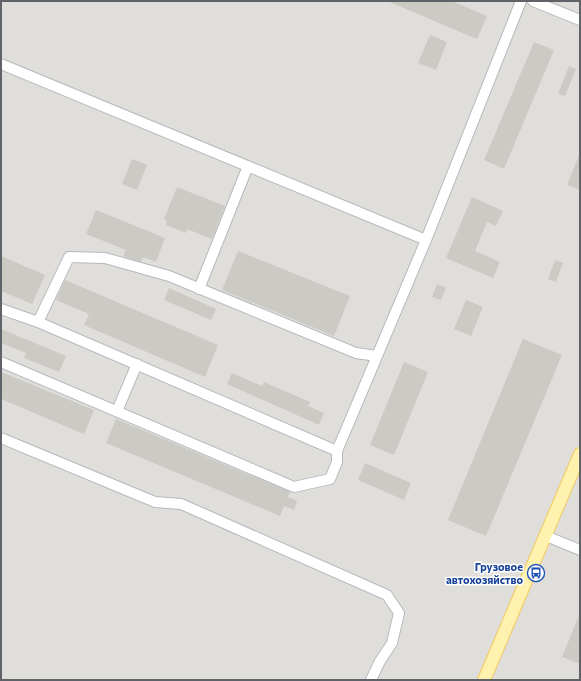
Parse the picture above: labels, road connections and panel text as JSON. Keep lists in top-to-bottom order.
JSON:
{
  "places": {
    "bus stop": ["Грузовое автохозяйство"]
  }
}
